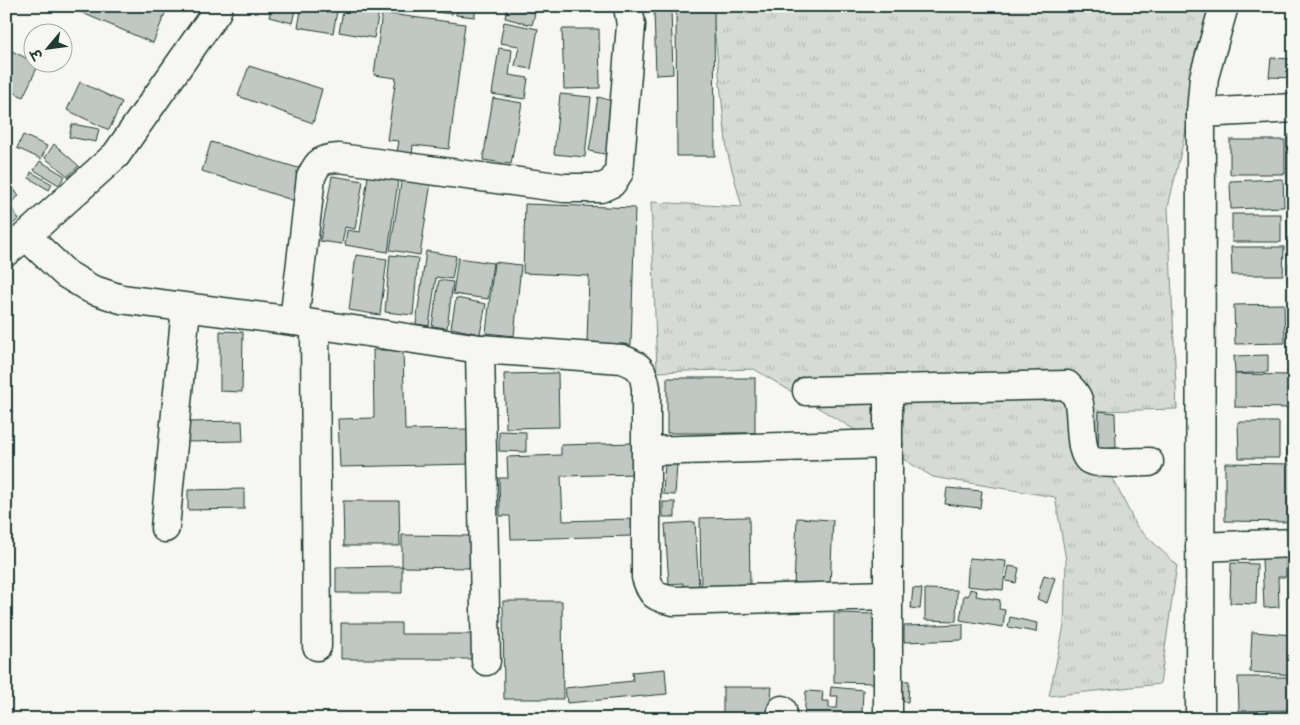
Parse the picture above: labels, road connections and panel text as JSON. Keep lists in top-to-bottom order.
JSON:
{
  "north": "bottom left"
}
